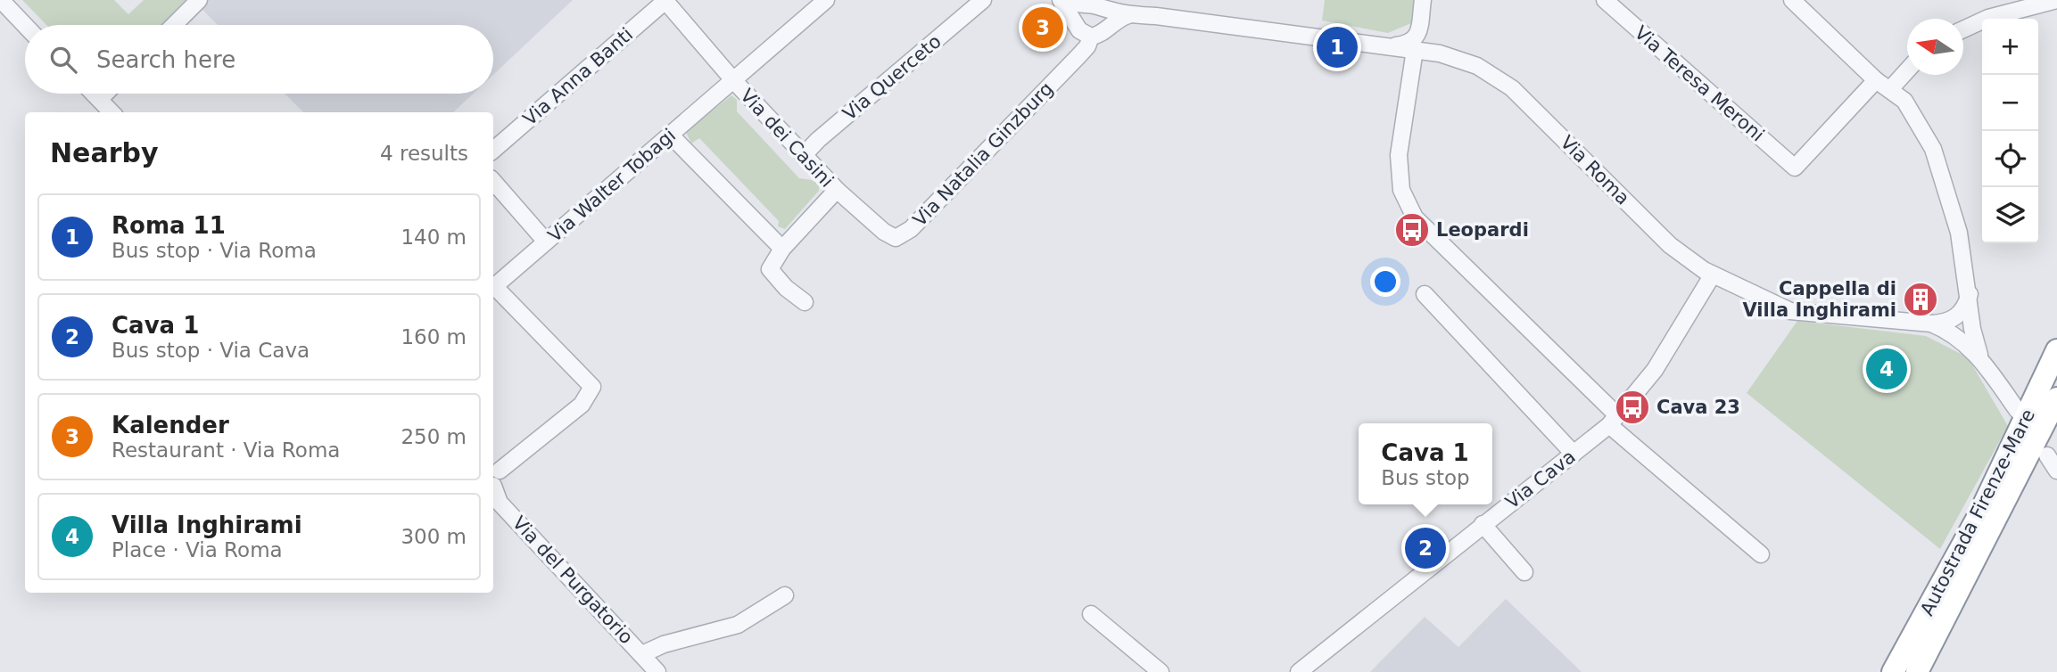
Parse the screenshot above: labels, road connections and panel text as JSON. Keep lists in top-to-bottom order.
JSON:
{
  "streets": {
    "highway": ["Autostrada Firenze-Mare"],
    "street": [
      "Via Anna Banti",
      "Via Querceto",
      "Via Teresa Meroni",
      "Via dei Casini",
      "Via Natalia Ginzburg",
      "Via Roma",
      "Via Walter Tobagi",
      "Via Cava",
      "Via del Purgatorio"
    ]
  },
  "crossings": [
    ["Via Anna Banti", "Via dei Casini"],
    ["Via Querceto", "Via dei Casini"],
    ["Via dei Casini", "Via Natalia Ginzburg"],
    ["Via dei Casini", "Via Walter Tobagi"],
    ["Via Natalia Ginzburg", "Via Roma"],
    ["Via Roma", "Via Cava"]
  ],
  "places": {
    "bus stop": ["Leopardi", "Cava 23"],
    "building": ["Cappella di Villa Inghirami"]
  },
  "north": "left",
  "page": {
    "pins": [
      "3",
      "1",
      "4",
      "2"
    ],
    "map_buttons": ["+", "−"],
    "search": "Search here",
    "heading": ["Nearby", "4 results"],
    "list": [
      {
        "mark": "1",
        "name": "Roma 11",
        "note": "Bus stop · Via Roma",
        "value": "140 m"
      },
      {
        "mark": "2",
        "name": "Cava 1",
        "note": "Bus stop · Via Cava",
        "value": "160 m"
      },
      {
        "mark": "3",
        "name": "Kalender",
        "note": "Restaurant · Via Roma",
        "value": "250 m"
      },
      {
        "mark": "4",
        "name": "Villa Inghirami",
        "note": "Place · Via Roma",
        "value": "300 m"
      }
    ],
    "popup": ["Cava 1", "Bus stop"]
  }
}
